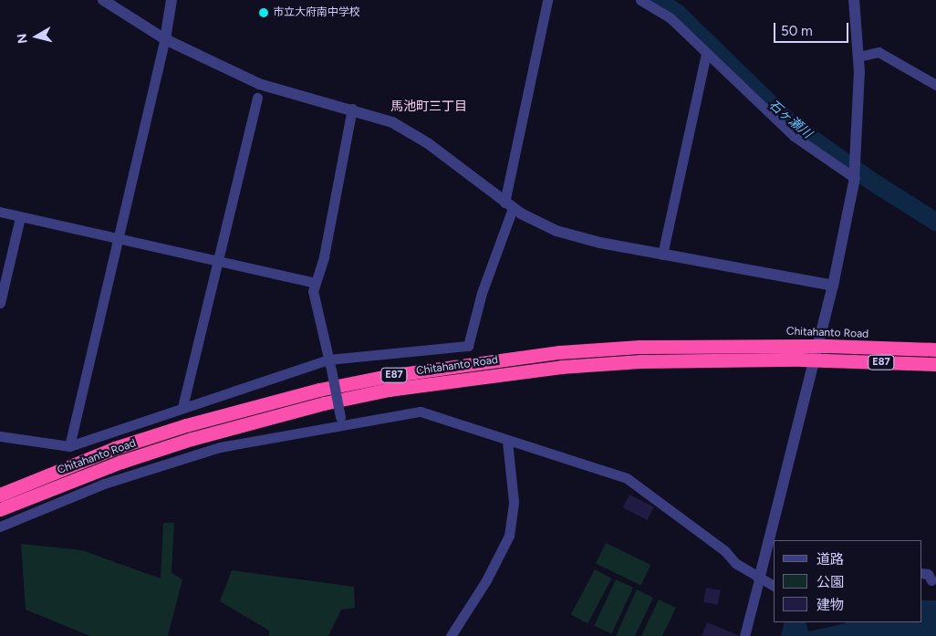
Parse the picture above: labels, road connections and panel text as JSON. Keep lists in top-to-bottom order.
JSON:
{
  "streets": {
    "highway": ["Chitahanto Road", "E87"]
  },
  "districts": ["馬池町三丁目"],
  "water": ["石ヶ瀬川"],
  "places": ["市立大府南中学校"],
  "legend": ["道路", "公園", "建物"],
  "scale_bar": "50 m",
  "north": "left"
}
